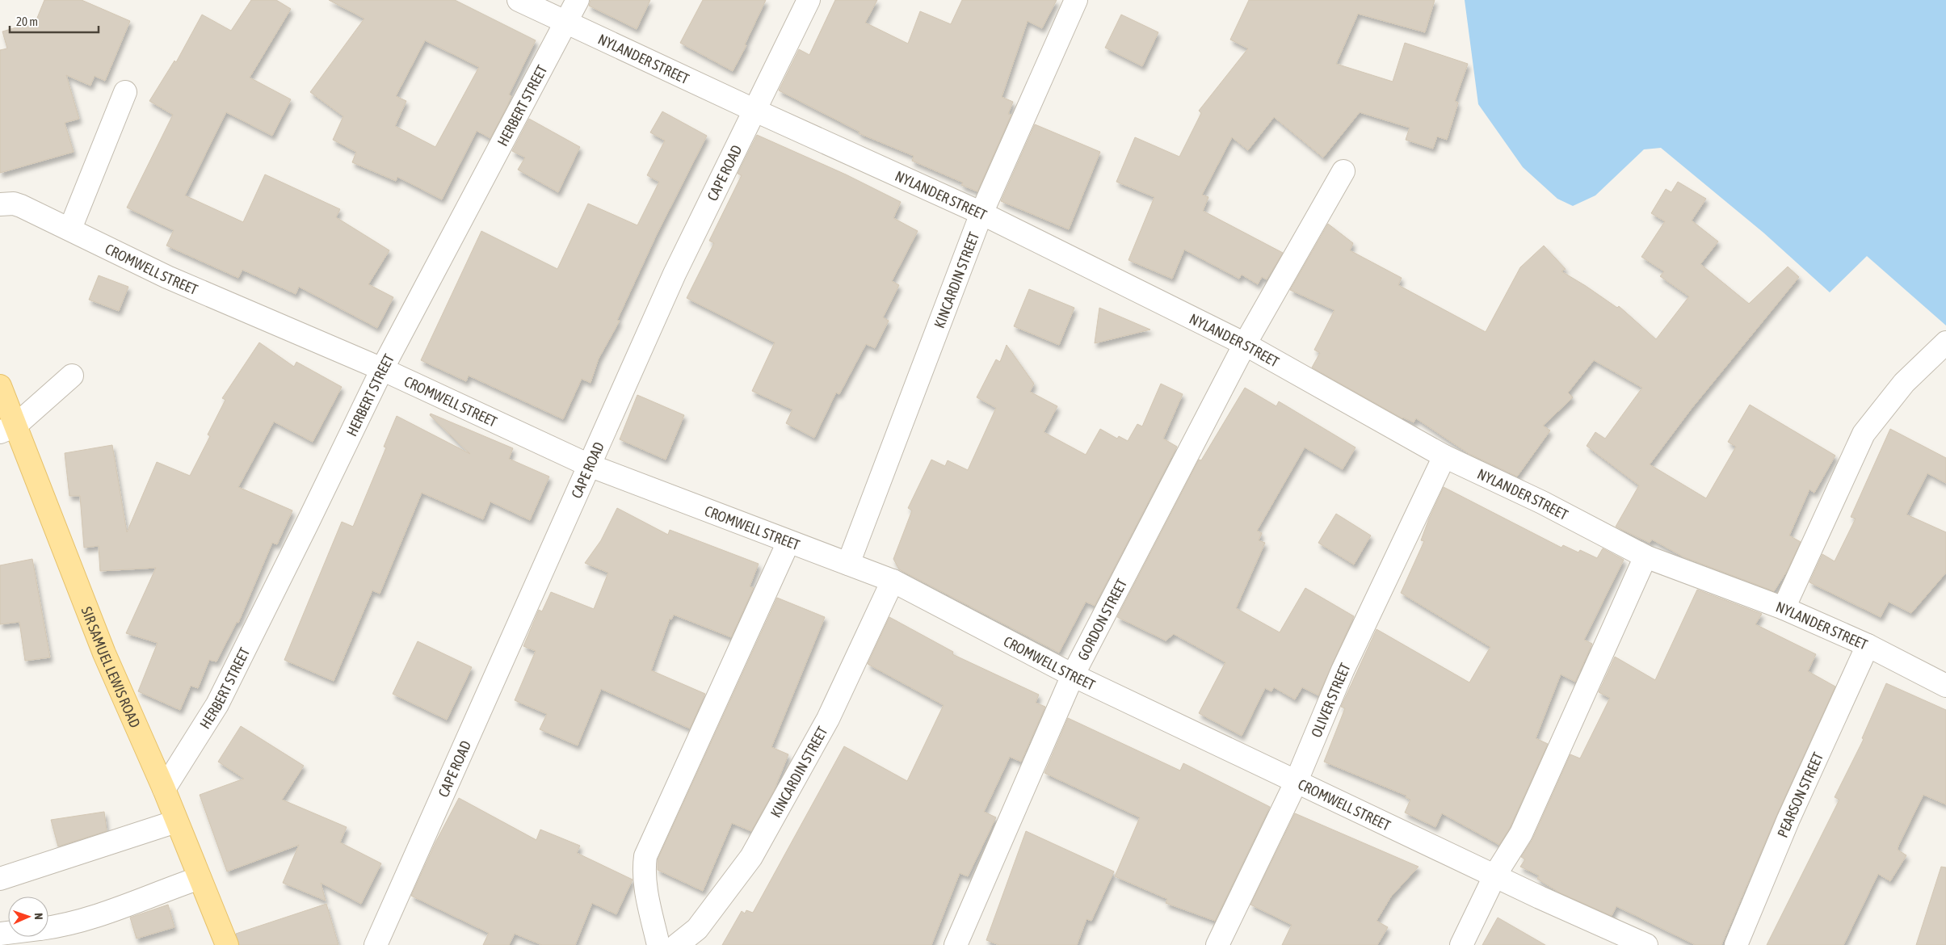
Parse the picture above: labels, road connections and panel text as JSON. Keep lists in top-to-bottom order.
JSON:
{
  "streets": {
    "main road": ["SIR SAMUEL LEWIS ROAD"],
    "street": [
      "NYLANDER STREET",
      "HERBERT STREET",
      "CAPE ROAD",
      "CROMWELL STREET",
      "KINCARDIN STREET",
      "GORDON STREET",
      "OLIVER STREET",
      "PEARSON STREET"
    ]
  },
  "crossings": [
    ["NYLANDER STREET", "HERBERT STREET"],
    ["NYLANDER STREET", "CAPE ROAD"],
    ["NYLANDER STREET", "KINCARDIN STREET"],
    ["NYLANDER STREET", "GORDON STREET"],
    ["NYLANDER STREET", "OLIVER STREET"],
    ["NYLANDER STREET", "PEARSON STREET"],
    ["HERBERT STREET", "CROMWELL STREET"],
    ["HERBERT STREET", "SIR SAMUEL LEWIS ROAD"],
    ["CAPE ROAD", "CROMWELL STREET"],
    ["CROMWELL STREET", "KINCARDIN STREET"],
    ["CROMWELL STREET", "GORDON STREET"],
    ["CROMWELL STREET", "OLIVER STREET"]
  ],
  "scale_bar": "20 m",
  "north": "right"
}
